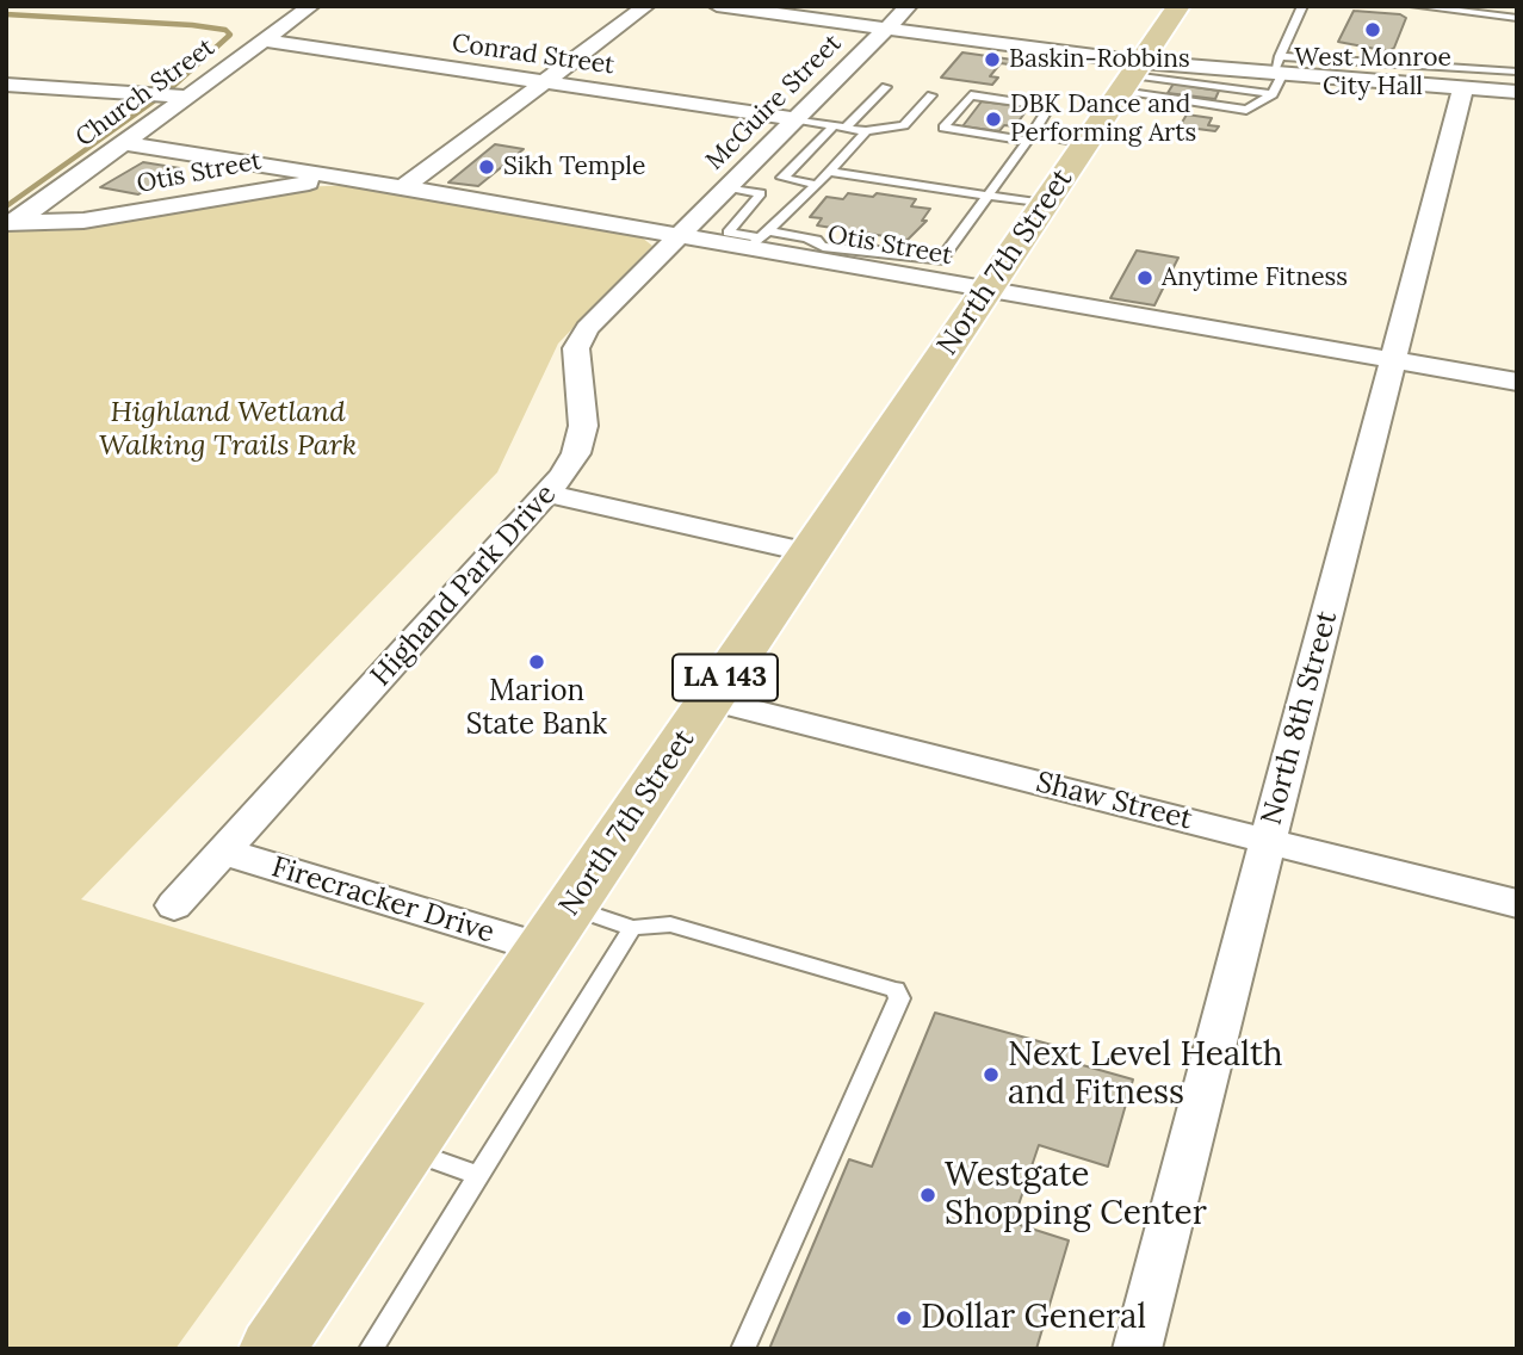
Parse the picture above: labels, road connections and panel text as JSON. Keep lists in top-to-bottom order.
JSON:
{
  "streets": {
    "main road": ["North 7th Street", "LA 143"],
    "street": [
      "Conrad Street",
      "Church Street",
      "McGuire Street",
      "Otis Street",
      "Highand Park Drive",
      "North 8th Street",
      "Shaw Street",
      "Firecracker Drive"
    ]
  },
  "crossings": [
    ["Conrad Street", "Church Street"],
    ["Conrad Street", "McGuire Street"],
    ["Church Street", "Otis Street"],
    ["McGuire Street", "Otis Street"],
    ["McGuire Street", "Highand Park Drive"],
    ["Otis Street", "North 7th Street"],
    ["Otis Street", "Highand Park Drive"],
    ["Otis Street", "North 8th Street"],
    ["North 7th Street", "Shaw Street"],
    ["North 7th Street", "Firecracker Drive"],
    ["Highand Park Drive", "Firecracker Drive"],
    ["North 8th Street", "Shaw Street"]
  ],
  "parks": ["Highland Wetland Walking Trails Park"],
  "places": [
    "West Monroe City Hall",
    "Baskin-Robbins",
    "DBK Dance and Performing Arts",
    "Sikh Temple",
    "Anytime Fitness",
    "Marion State Bank",
    "Next Level Health and Fitness",
    "Westgate Shopping Center",
    "Dollar General"
  ]
}
